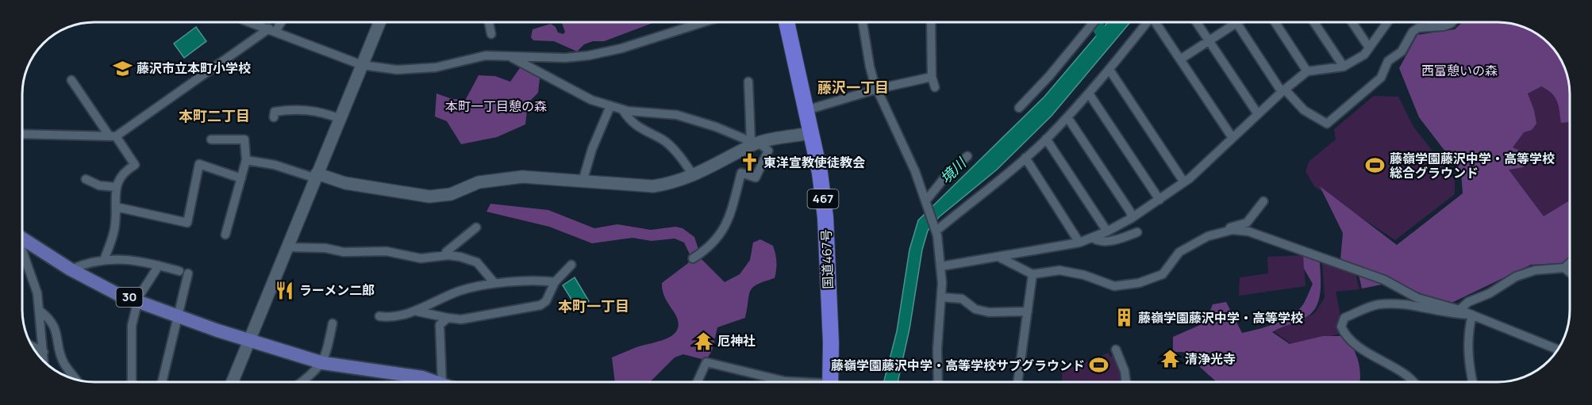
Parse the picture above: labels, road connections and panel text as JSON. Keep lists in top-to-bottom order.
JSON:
{
  "streets": {
    "highway": ["467", "国道467号"],
    "main road": ["30"]
  },
  "districts": ["藤沢一丁目", "本町二丁目", "本町一丁目"],
  "water": ["境川"],
  "parks": ["西富憩いの森", "本町一丁目憩の森"],
  "places": {
    "school or university": ["藤沢市立本町小学校"],
    "church": ["東洋宣教使徒教会"],
    "sports": ["藤嶺学園藤沢中学・高等学校 総合グラウンド", "藤嶺学園藤沢中学・高等学校サブグラウンド"],
    "restaurant": ["ラーメン二郎"],
    "building": ["藤嶺学園藤沢中学・高等学校"],
    "temple": ["厄神社", "清浄光寺"]
  }
}
